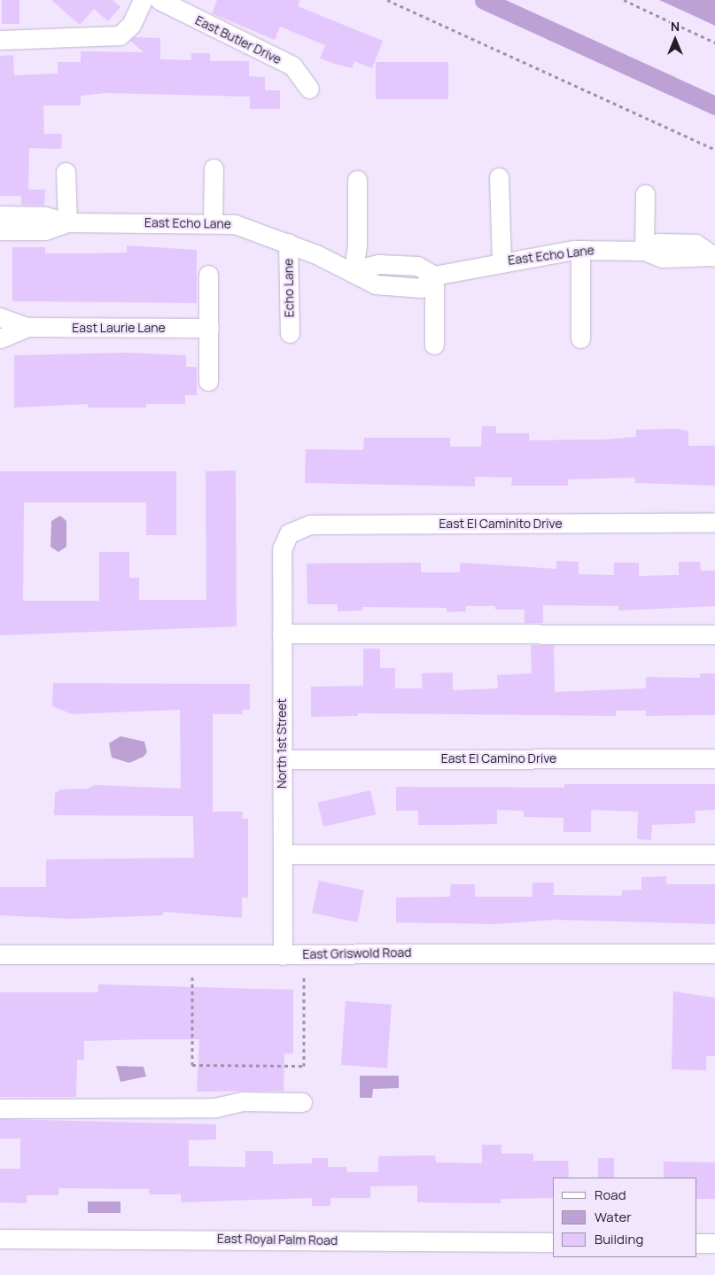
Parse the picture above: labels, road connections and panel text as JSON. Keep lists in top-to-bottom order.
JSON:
{
  "streets": {
    "street": [
      "East Butler Drive",
      "East Echo Lane",
      "Echo Lane",
      "East Laurie Lane",
      "East El Caminito Drive",
      "North 1st Street",
      "East El Camino Drive",
      "East Griswold Road",
      "East Royal Palm Road"
    ]
  },
  "crossings": [
    ["East Echo Lane", "Echo Lane"],
    ["East El Caminito Drive", "North 1st Street"],
    ["North 1st Street", "East El Camino Drive"],
    ["North 1st Street", "East Griswold Road"]
  ],
  "legend": ["Road", "Water", "Building"],
  "north": "top"
}
